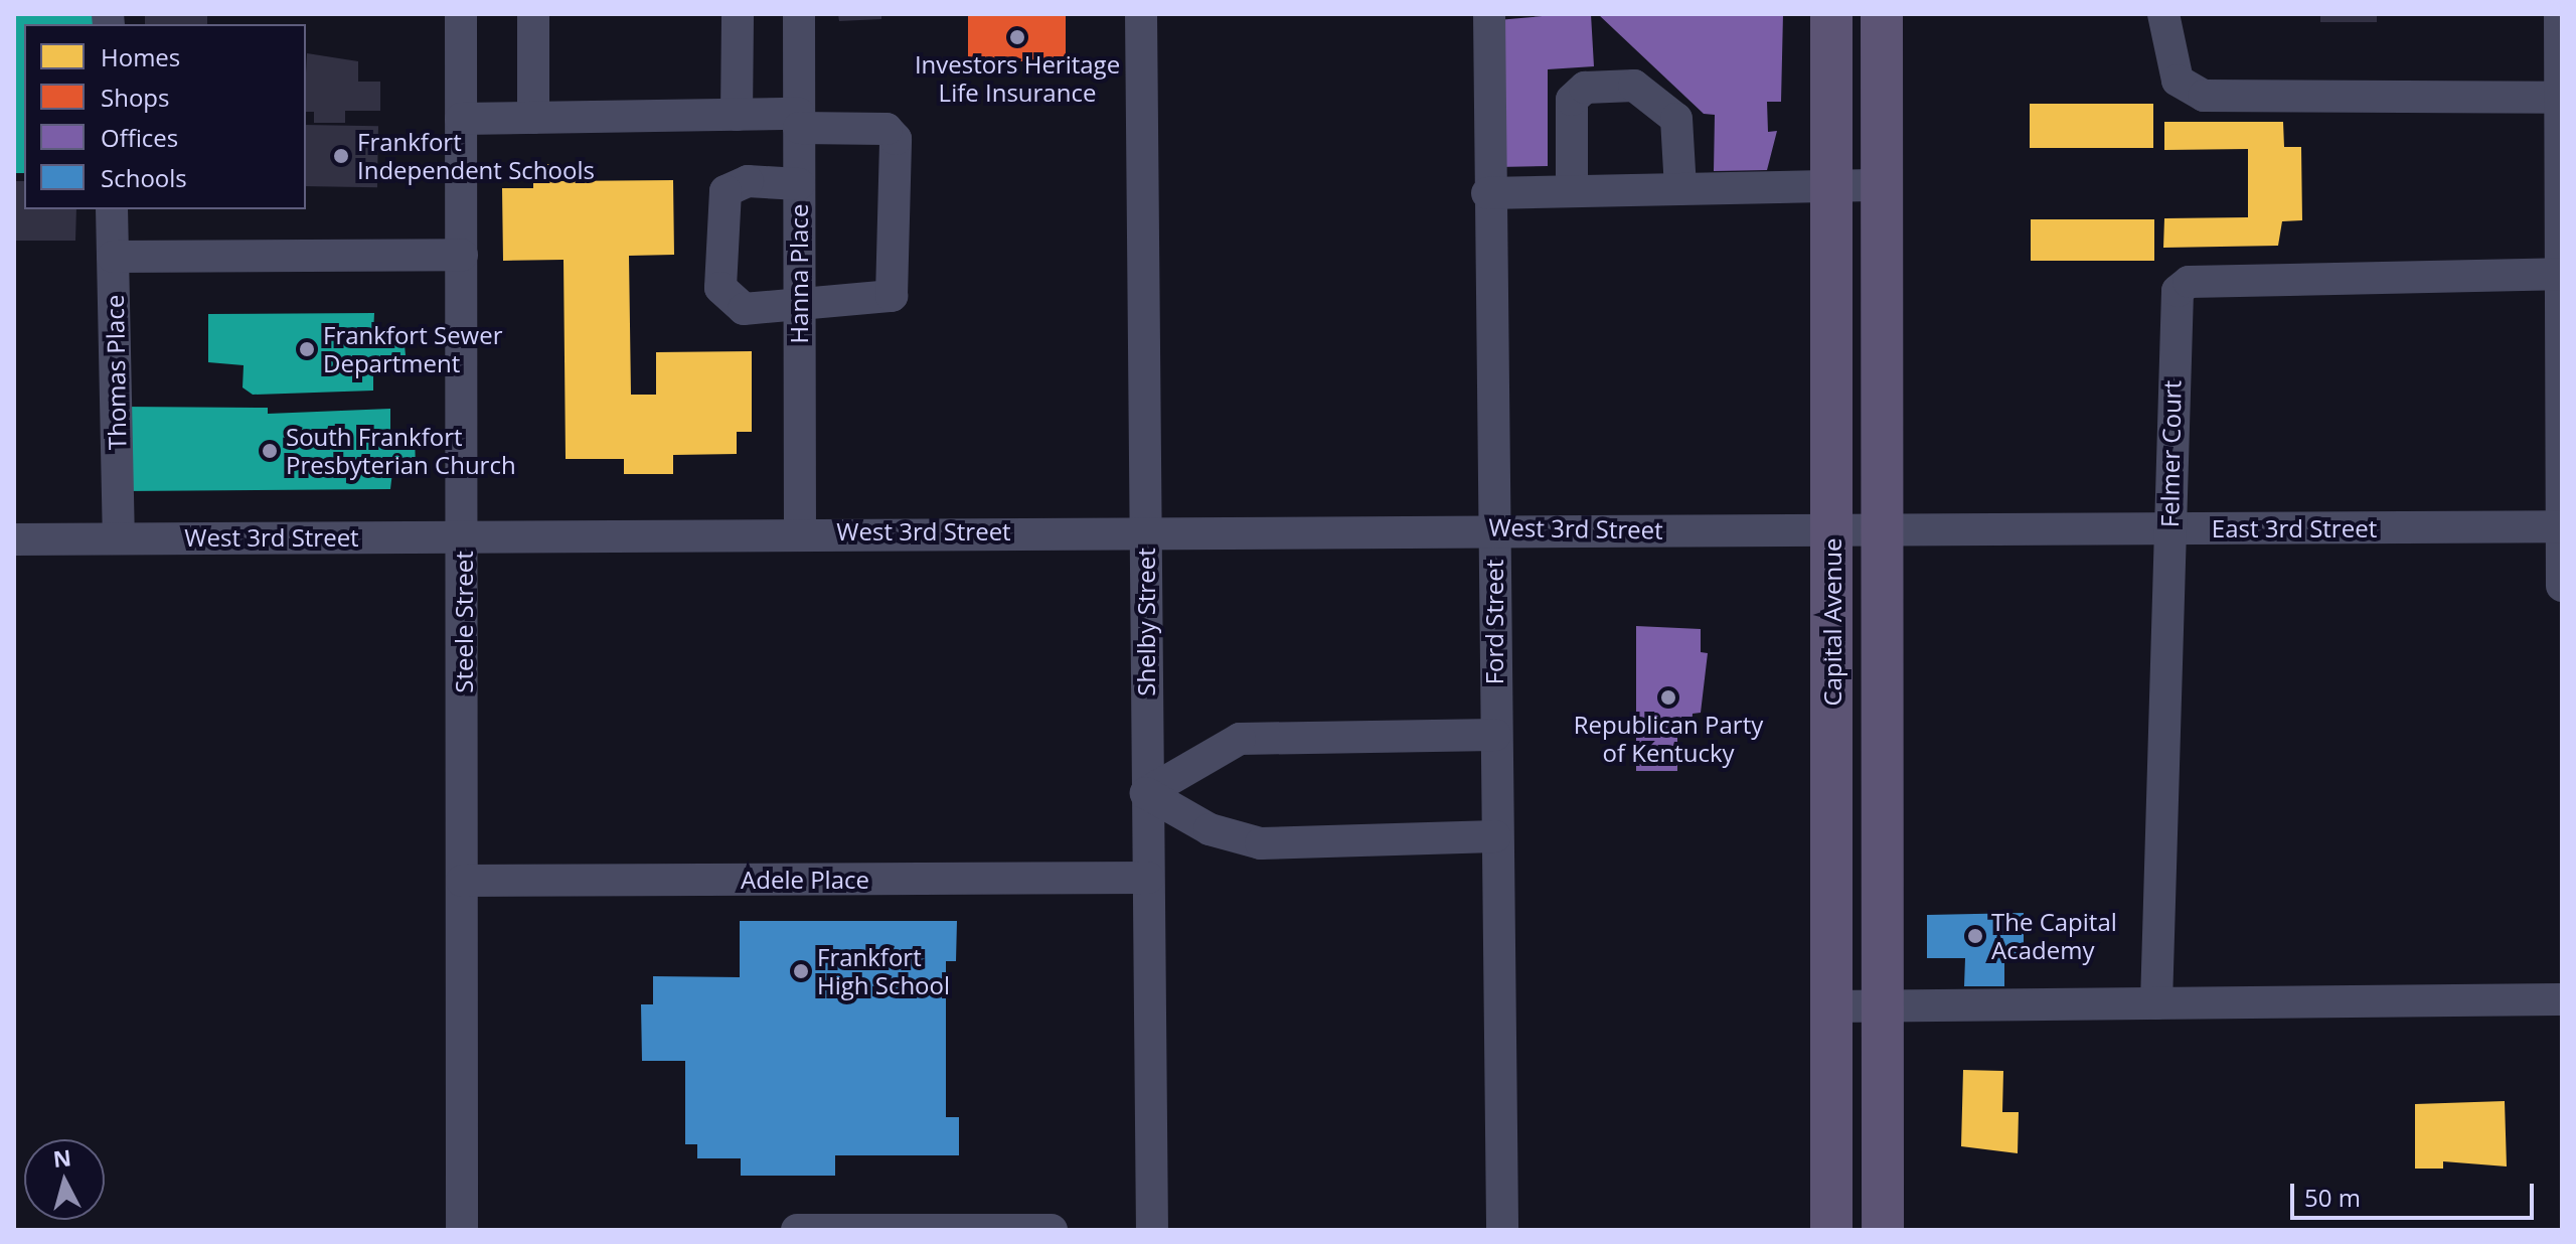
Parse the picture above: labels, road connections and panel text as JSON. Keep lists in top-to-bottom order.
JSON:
{
  "streets": {
    "main road": ["Capital Avenue"],
    "street": [
      "Hanna Place",
      "Thomas Place",
      "Felmer Court",
      "West 3rd Street",
      "East 3rd Street",
      "Steele Street",
      "Shelby Street",
      "Ford Street",
      "Adele Place"
    ]
  },
  "crossings": [
    ["Hanna Place", "West 3rd Street"],
    ["Thomas Place", "West 3rd Street"],
    ["Felmer Court", "East 3rd Street"],
    ["West 3rd Street", "East 3rd Street"],
    ["West 3rd Street", "Steele Street"],
    ["West 3rd Street", "Shelby Street"],
    ["West 3rd Street", "Ford Street"],
    ["West 3rd Street", "Capital Avenue"],
    ["East 3rd Street", "Capital Avenue"],
    ["Steele Street", "Adele Place"],
    ["Shelby Street", "Adele Place"]
  ],
  "places": [
    "Investors Heritage Life Insurance",
    "Frankfort Independent Schools",
    "Frankfort Sewer Department",
    "South Frankfort Presbyterian Church",
    "Republican Party of Kentucky",
    "The Capital Academy",
    "Frankfort High School"
  ],
  "legend": [
    "Homes",
    "Shops",
    "Offices",
    "Schools"
  ],
  "scale_bar": "50 m",
  "north": "top"
}
